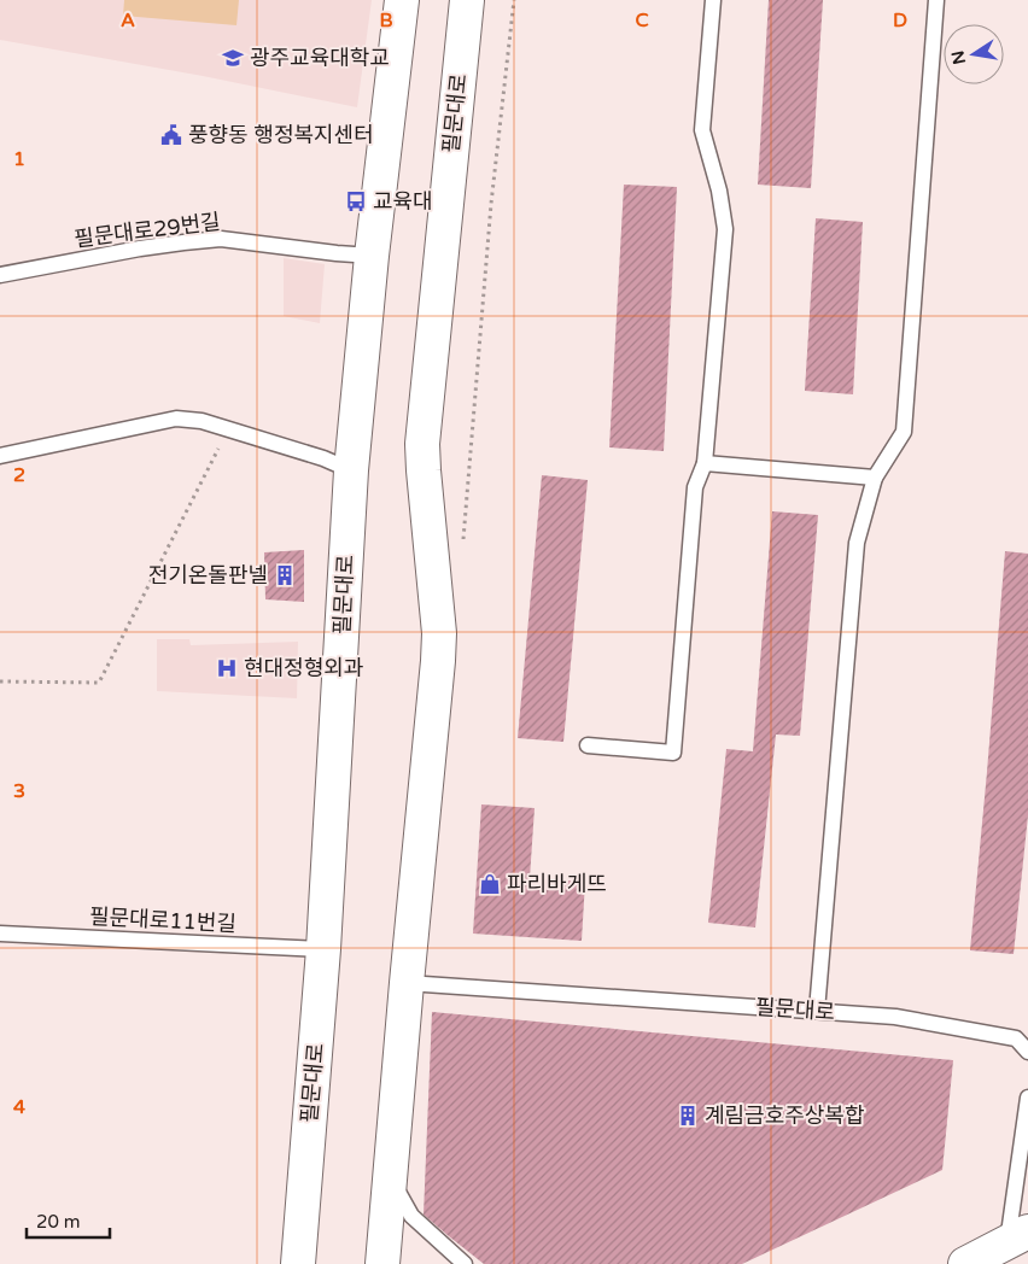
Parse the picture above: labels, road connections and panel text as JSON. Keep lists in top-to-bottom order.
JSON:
{
  "streets": {
    "main road": ["필문대로"],
    "lane": ["필문대로29번길", "필문대로11번길"]
  },
  "crossings": [
    ["필문대로", "필문대로29번길"],
    ["필문대로", "필문대로11번길"]
  ],
  "places": {
    "school or university": ["광주교육대학교"],
    "public building": ["풍향동 행정복지센터"],
    "bus stop": ["교육대"],
    "building": ["전기온돌판넬", "계림금호주상복합"],
    "hospital": ["현대정형외과"],
    "shop": ["파리바게뜨"]
  },
  "scale_bar": "20 m",
  "north": "left",
  "grid": {
    "columns": [
      "A",
      "B",
      "C",
      "D"
    ],
    "rows": [
      "1",
      "2",
      "3",
      "4"
    ]
  }
}
